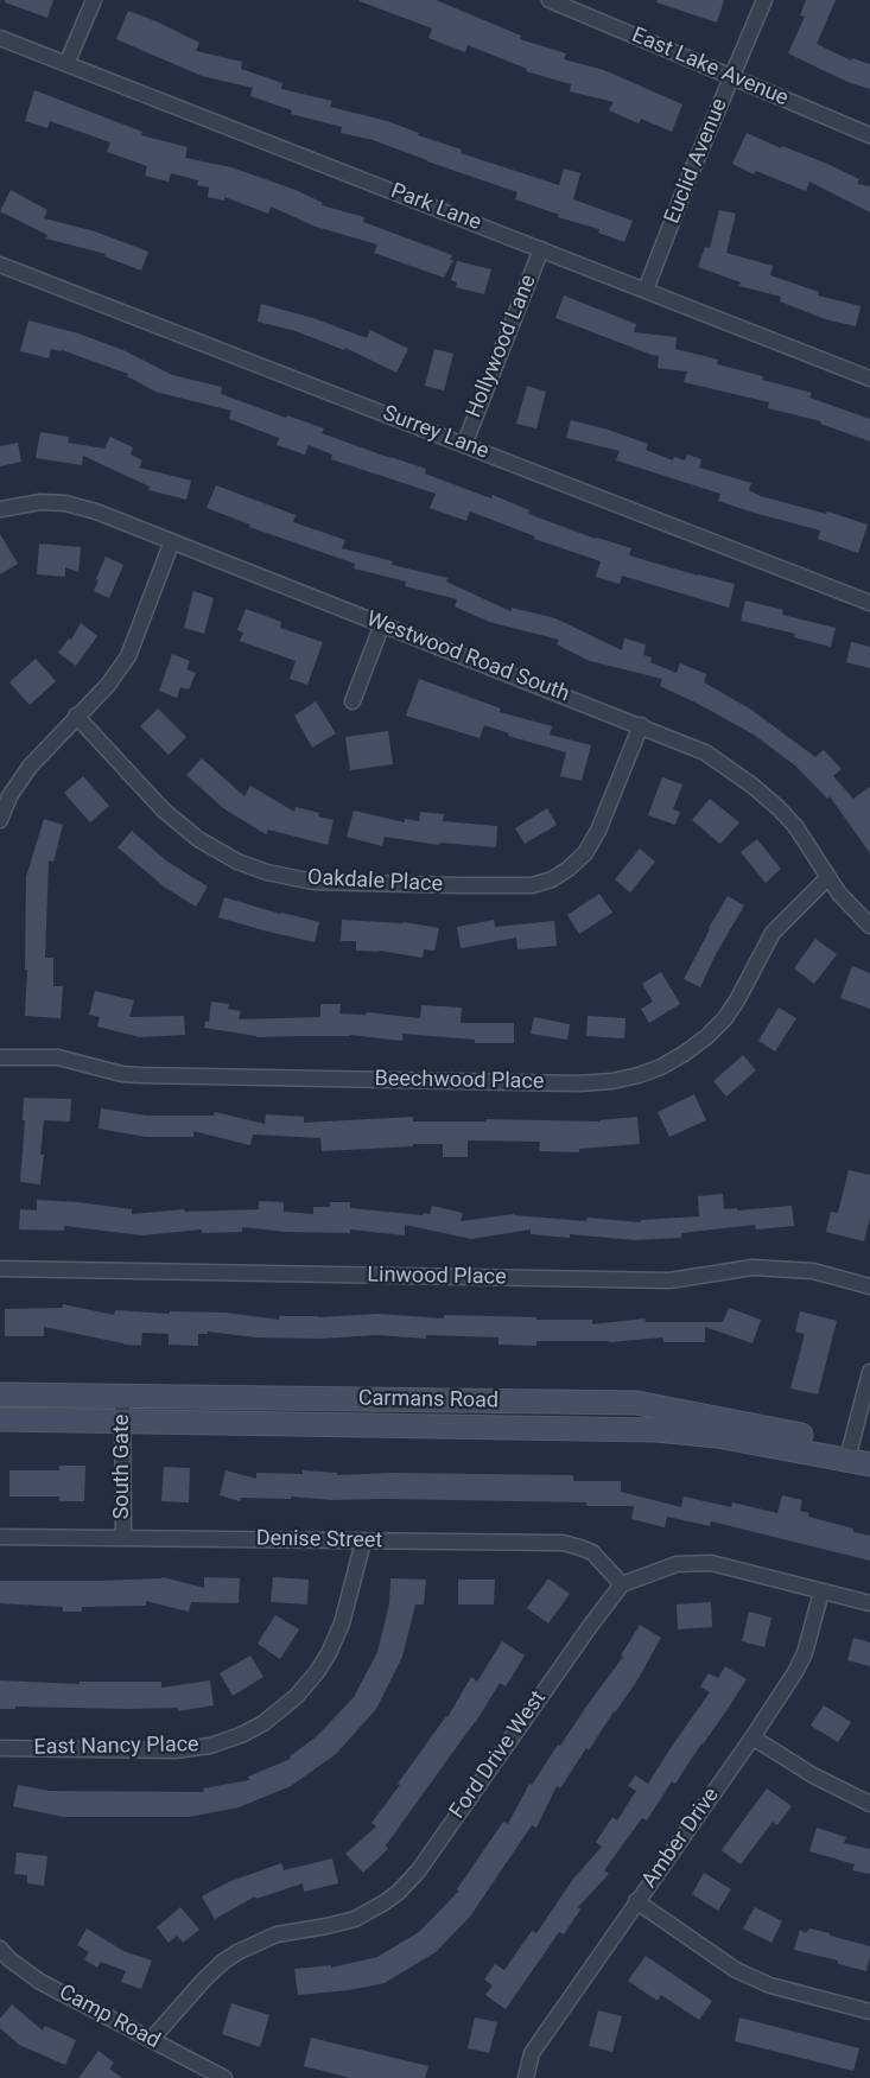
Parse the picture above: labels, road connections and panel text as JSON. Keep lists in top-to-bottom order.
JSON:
{
  "streets": {
    "street": [
      "East Lake Avenue",
      "Euclid Avenue",
      "Park Lane",
      "Hollywood Lane",
      "Surrey Lane",
      "Westwood Road South",
      "Oakdale Place",
      "Beechwood Place",
      "Linwood Place",
      "Carmans Road",
      "South Gate",
      "Denise Street",
      "East Nancy Place",
      "Ford Drive West",
      "Amber Drive",
      "Camp Road"
    ]
  },
  "crossings": [
    ["East Lake Avenue", "Euclid Avenue"],
    ["Euclid Avenue", "Park Lane"],
    ["Park Lane", "Hollywood Lane"],
    ["Hollywood Lane", "Surrey Lane"],
    ["Westwood Road South", "Oakdale Place"],
    ["Westwood Road South", "Beechwood Place"],
    ["Carmans Road", "South Gate"],
    ["South Gate", "Denise Street"],
    ["Denise Street", "East Nancy Place"],
    ["Denise Street", "Ford Drive West"],
    ["Ford Drive West", "Camp Road"]
  ]
}
